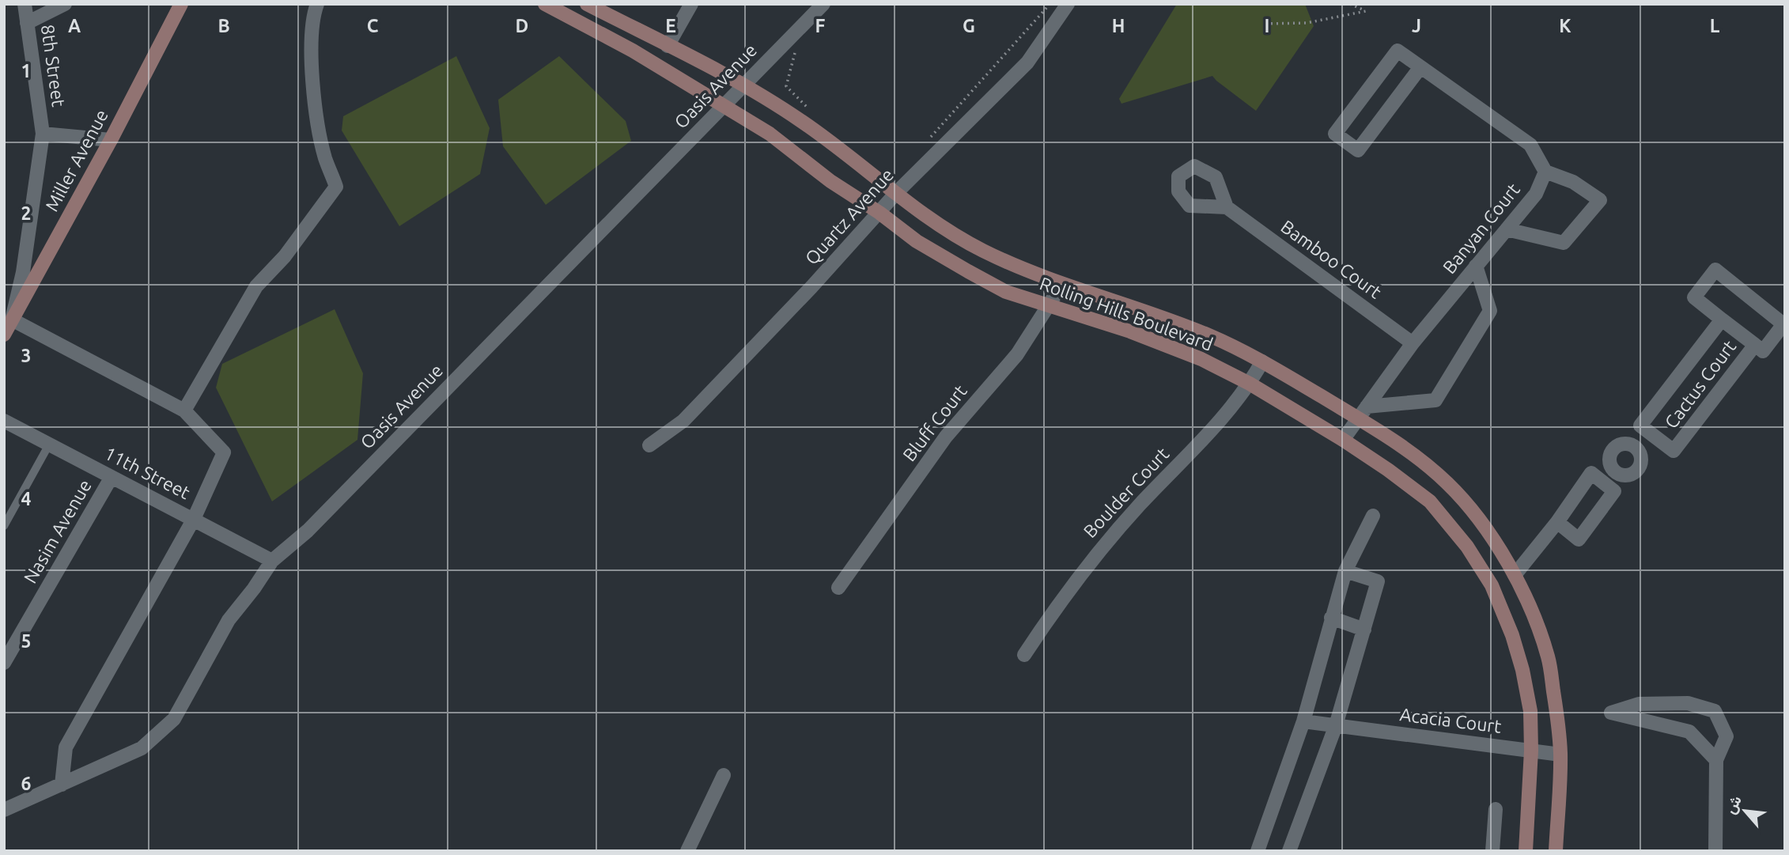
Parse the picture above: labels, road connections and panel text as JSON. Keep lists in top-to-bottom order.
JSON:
{
  "streets": {
    "main road": ["Miller Avenue", "Rolling Hills Boulevard"],
    "street": [
      "8th Street",
      "Oasis Avenue",
      "Quartz Avenue",
      "Banyan Court",
      "Bamboo Court",
      "Cactus Court",
      "Bluff Court",
      "11th Street",
      "Boulder Court",
      "Nasim Avenue",
      "Acacia Court"
    ]
  },
  "crossings": [
    ["8th Street", "Miller Avenue"],
    ["Oasis Avenue", "Rolling Hills Boulevard"],
    ["Oasis Avenue", "11th Street"],
    ["Quartz Avenue", "Rolling Hills Boulevard"],
    ["Banyan Court", "Bamboo Court"],
    ["Banyan Court", "Rolling Hills Boulevard"],
    ["Rolling Hills Boulevard", "Bluff Court"],
    ["Rolling Hills Boulevard", "Boulder Court"],
    ["Rolling Hills Boulevard", "Acacia Court"],
    ["11th Street", "Nasim Avenue"]
  ],
  "north": "top left",
  "grid": {
    "columns": [
      "A",
      "B",
      "C",
      "D",
      "E",
      "F",
      "G",
      "H",
      "I",
      "J",
      "K",
      "L"
    ],
    "rows": [
      "1",
      "2",
      "3",
      "4",
      "5",
      "6"
    ]
  }
}
